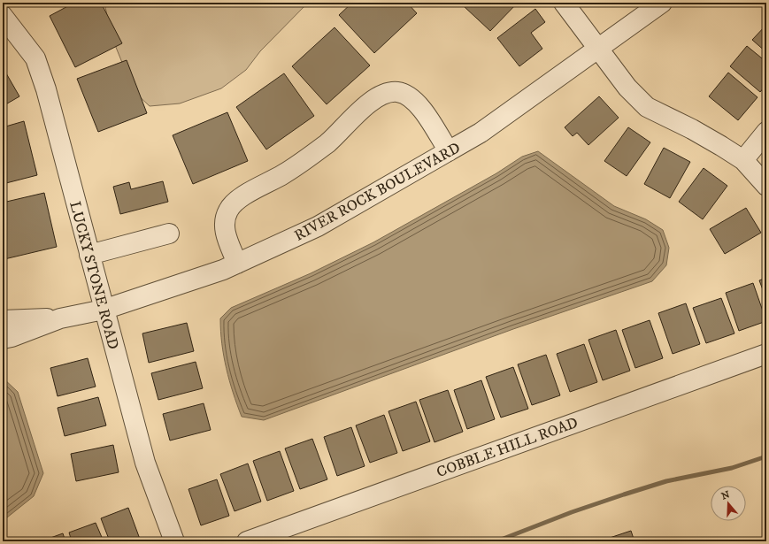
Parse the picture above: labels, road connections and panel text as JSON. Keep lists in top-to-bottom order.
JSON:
{
  "streets": {
    "street": ["RIVER ROCK BOULEVARD", "LUCKY STONE ROAD", "COBBLE HILL ROAD"]
  },
  "crossings": [
    ["RIVER ROCK BOULEVARD", "LUCKY STONE ROAD"]
  ],
  "north": "top"
}
